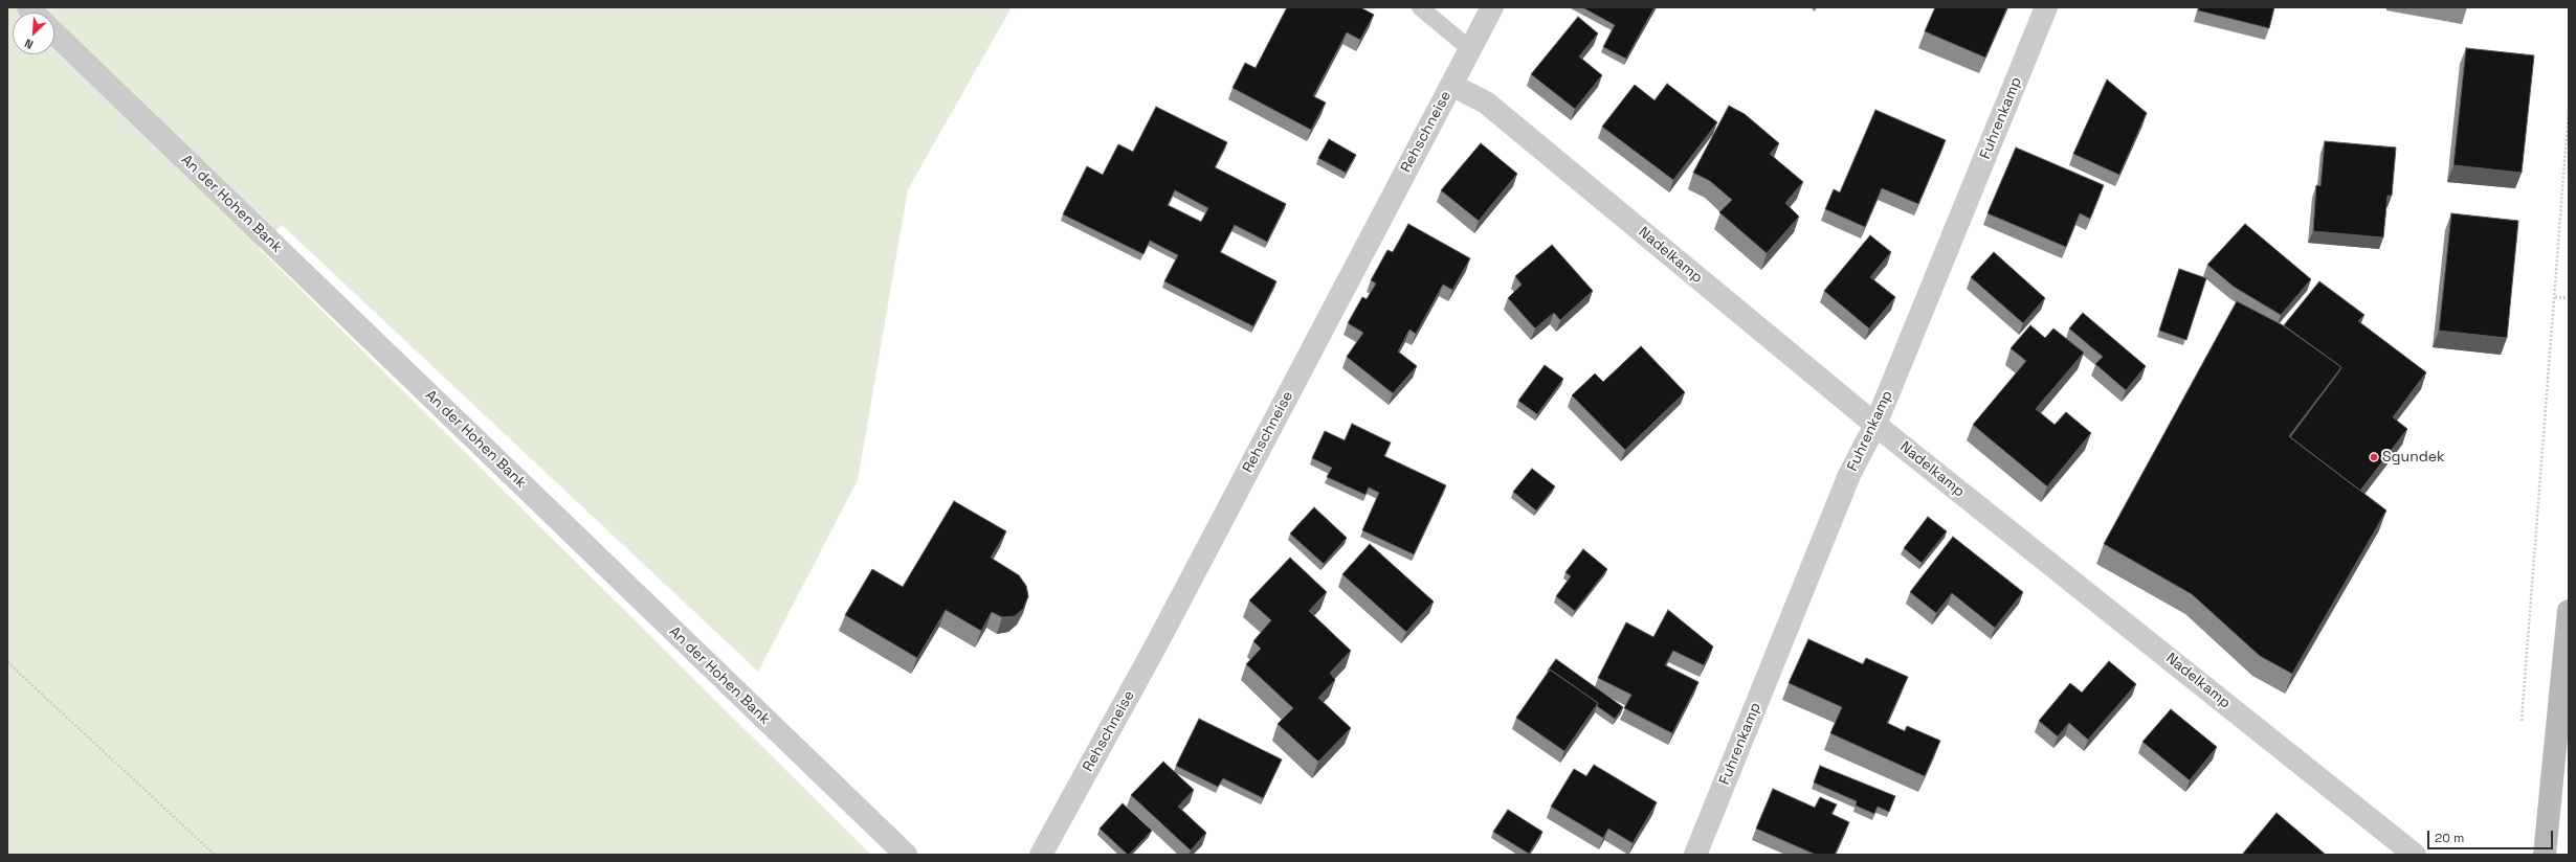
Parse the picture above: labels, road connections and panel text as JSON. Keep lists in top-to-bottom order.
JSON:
{
  "streets": {
    "street": [
      "Fuhrenkamp",
      "Rehschneise",
      "An der Hohen Bank",
      "Nadelkamp"
    ]
  },
  "crossings": [
    ["Fuhrenkamp", "Nadelkamp"],
    ["Rehschneise", "Nadelkamp"]
  ],
  "places": ["Sgundek"],
  "scale_bar": "20 m",
  "north": "bottom left"
}
